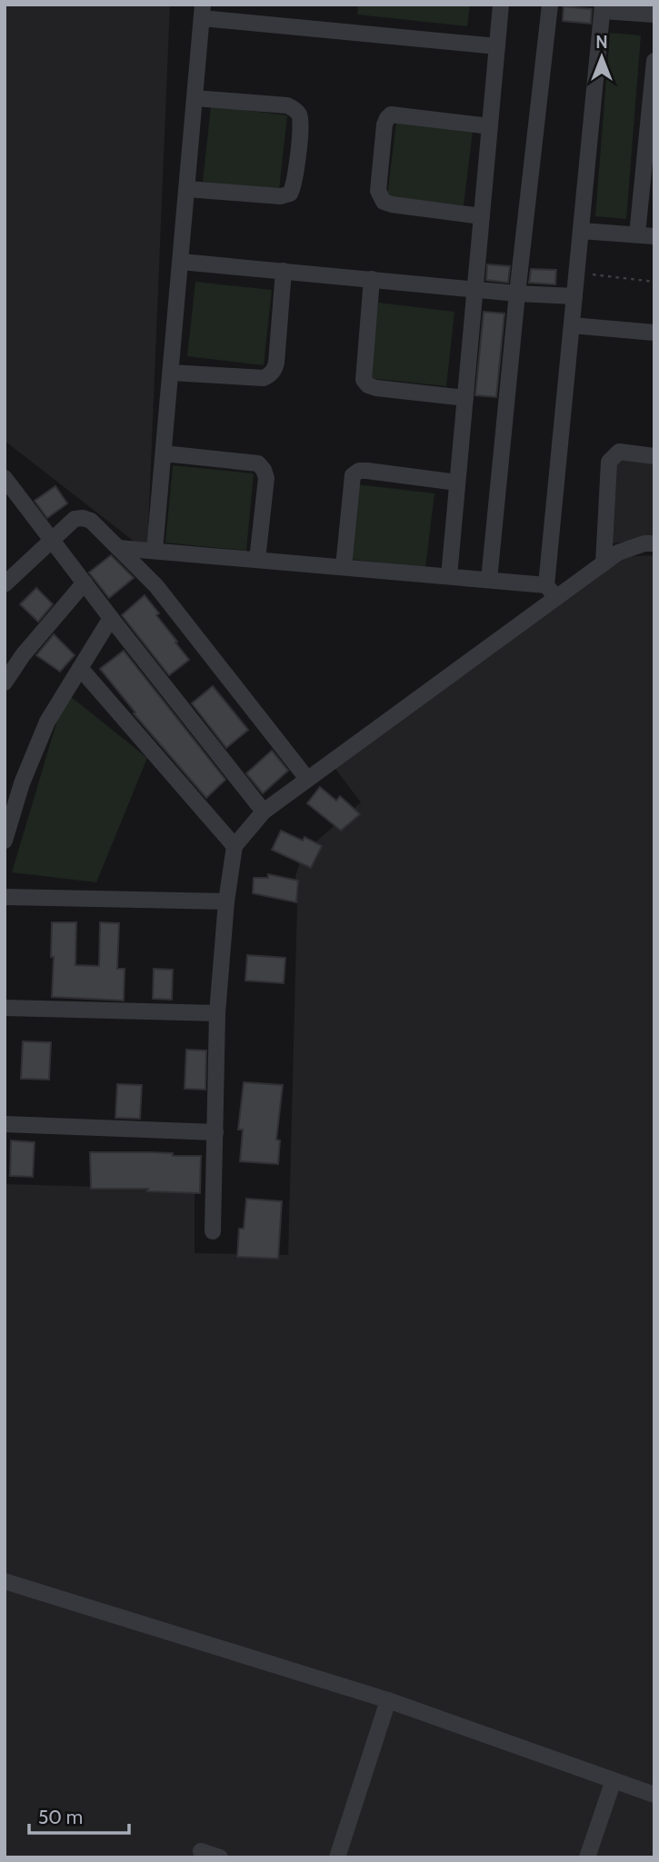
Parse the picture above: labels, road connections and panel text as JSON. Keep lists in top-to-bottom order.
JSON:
{
  "scale_bar": "50 m",
  "north": "top"
}
